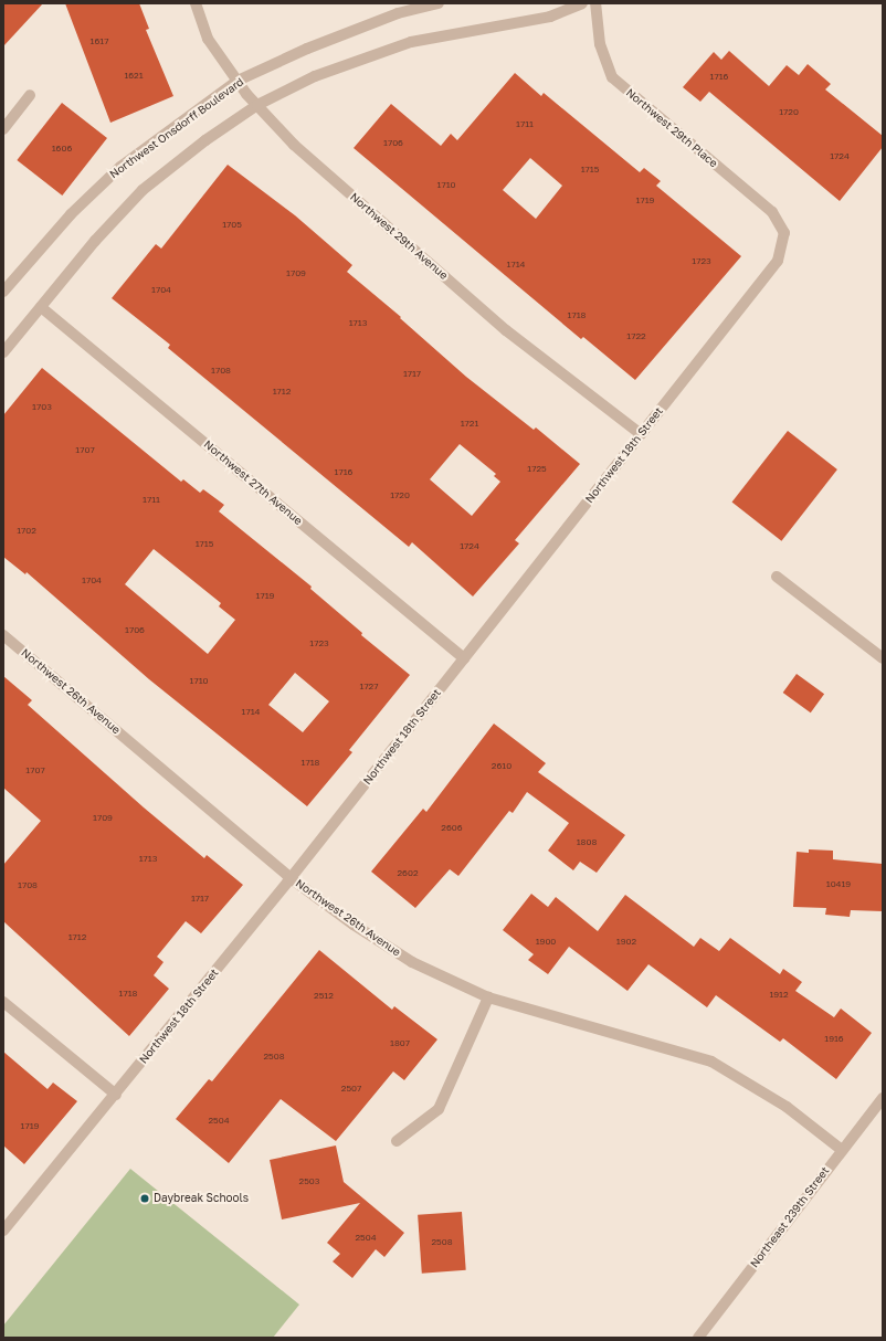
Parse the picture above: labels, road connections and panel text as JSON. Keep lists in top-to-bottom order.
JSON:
{
  "streets": {
    "street": [
      "Northwest Onsdorff Boulevard",
      "Northwest 29th Place",
      "Northwest 29th Avenue",
      "Northwest 18th Street",
      "Northwest 27th Avenue",
      "Northwest 26th Avenue",
      "Northeast 239th Street"
    ]
  },
  "crossings": [
    ["Northwest Onsdorff Boulevard", "Northwest 29th Avenue"],
    ["Northwest 29th Place", "Northwest 18th Street"],
    ["Northwest 29th Avenue", "Northwest 18th Street"],
    ["Northwest 18th Street", "Northwest 27th Avenue"],
    ["Northwest 18th Street", "Northwest 26th Avenue"],
    ["Northwest 26th Avenue", "Northeast 239th Street"]
  ],
  "places": ["Daybreak Schools"],
  "house_numbers": [
    "1617",
    "1621",
    "1716",
    "1720",
    "1711",
    "1706",
    "1606",
    "1724",
    "1715",
    "1710",
    "1719",
    "1705",
    "1723",
    "1714",
    "1709",
    "1704",
    "1718",
    "1713",
    "1722",
    "1708",
    "1717",
    "1712",
    "1703",
    "1721",
    "1707",
    "1725",
    "1716",
    "1720",
    "1711",
    "1702",
    "1715",
    "1724",
    "1704",
    "1719",
    "1706",
    "1723",
    "1710",
    "1727",
    "1714",
    "1718",
    "2610",
    "1707",
    "1709",
    "2606",
    "1808",
    "1713",
    "2602",
    "10419",
    "1708",
    "1717",
    "1712",
    "1900",
    "1902",
    "1718",
    "1912",
    "2512",
    "1916",
    "1807",
    "2508",
    "2507",
    "2504",
    "1719",
    "2503",
    "2504",
    "2508"
  ]
}
